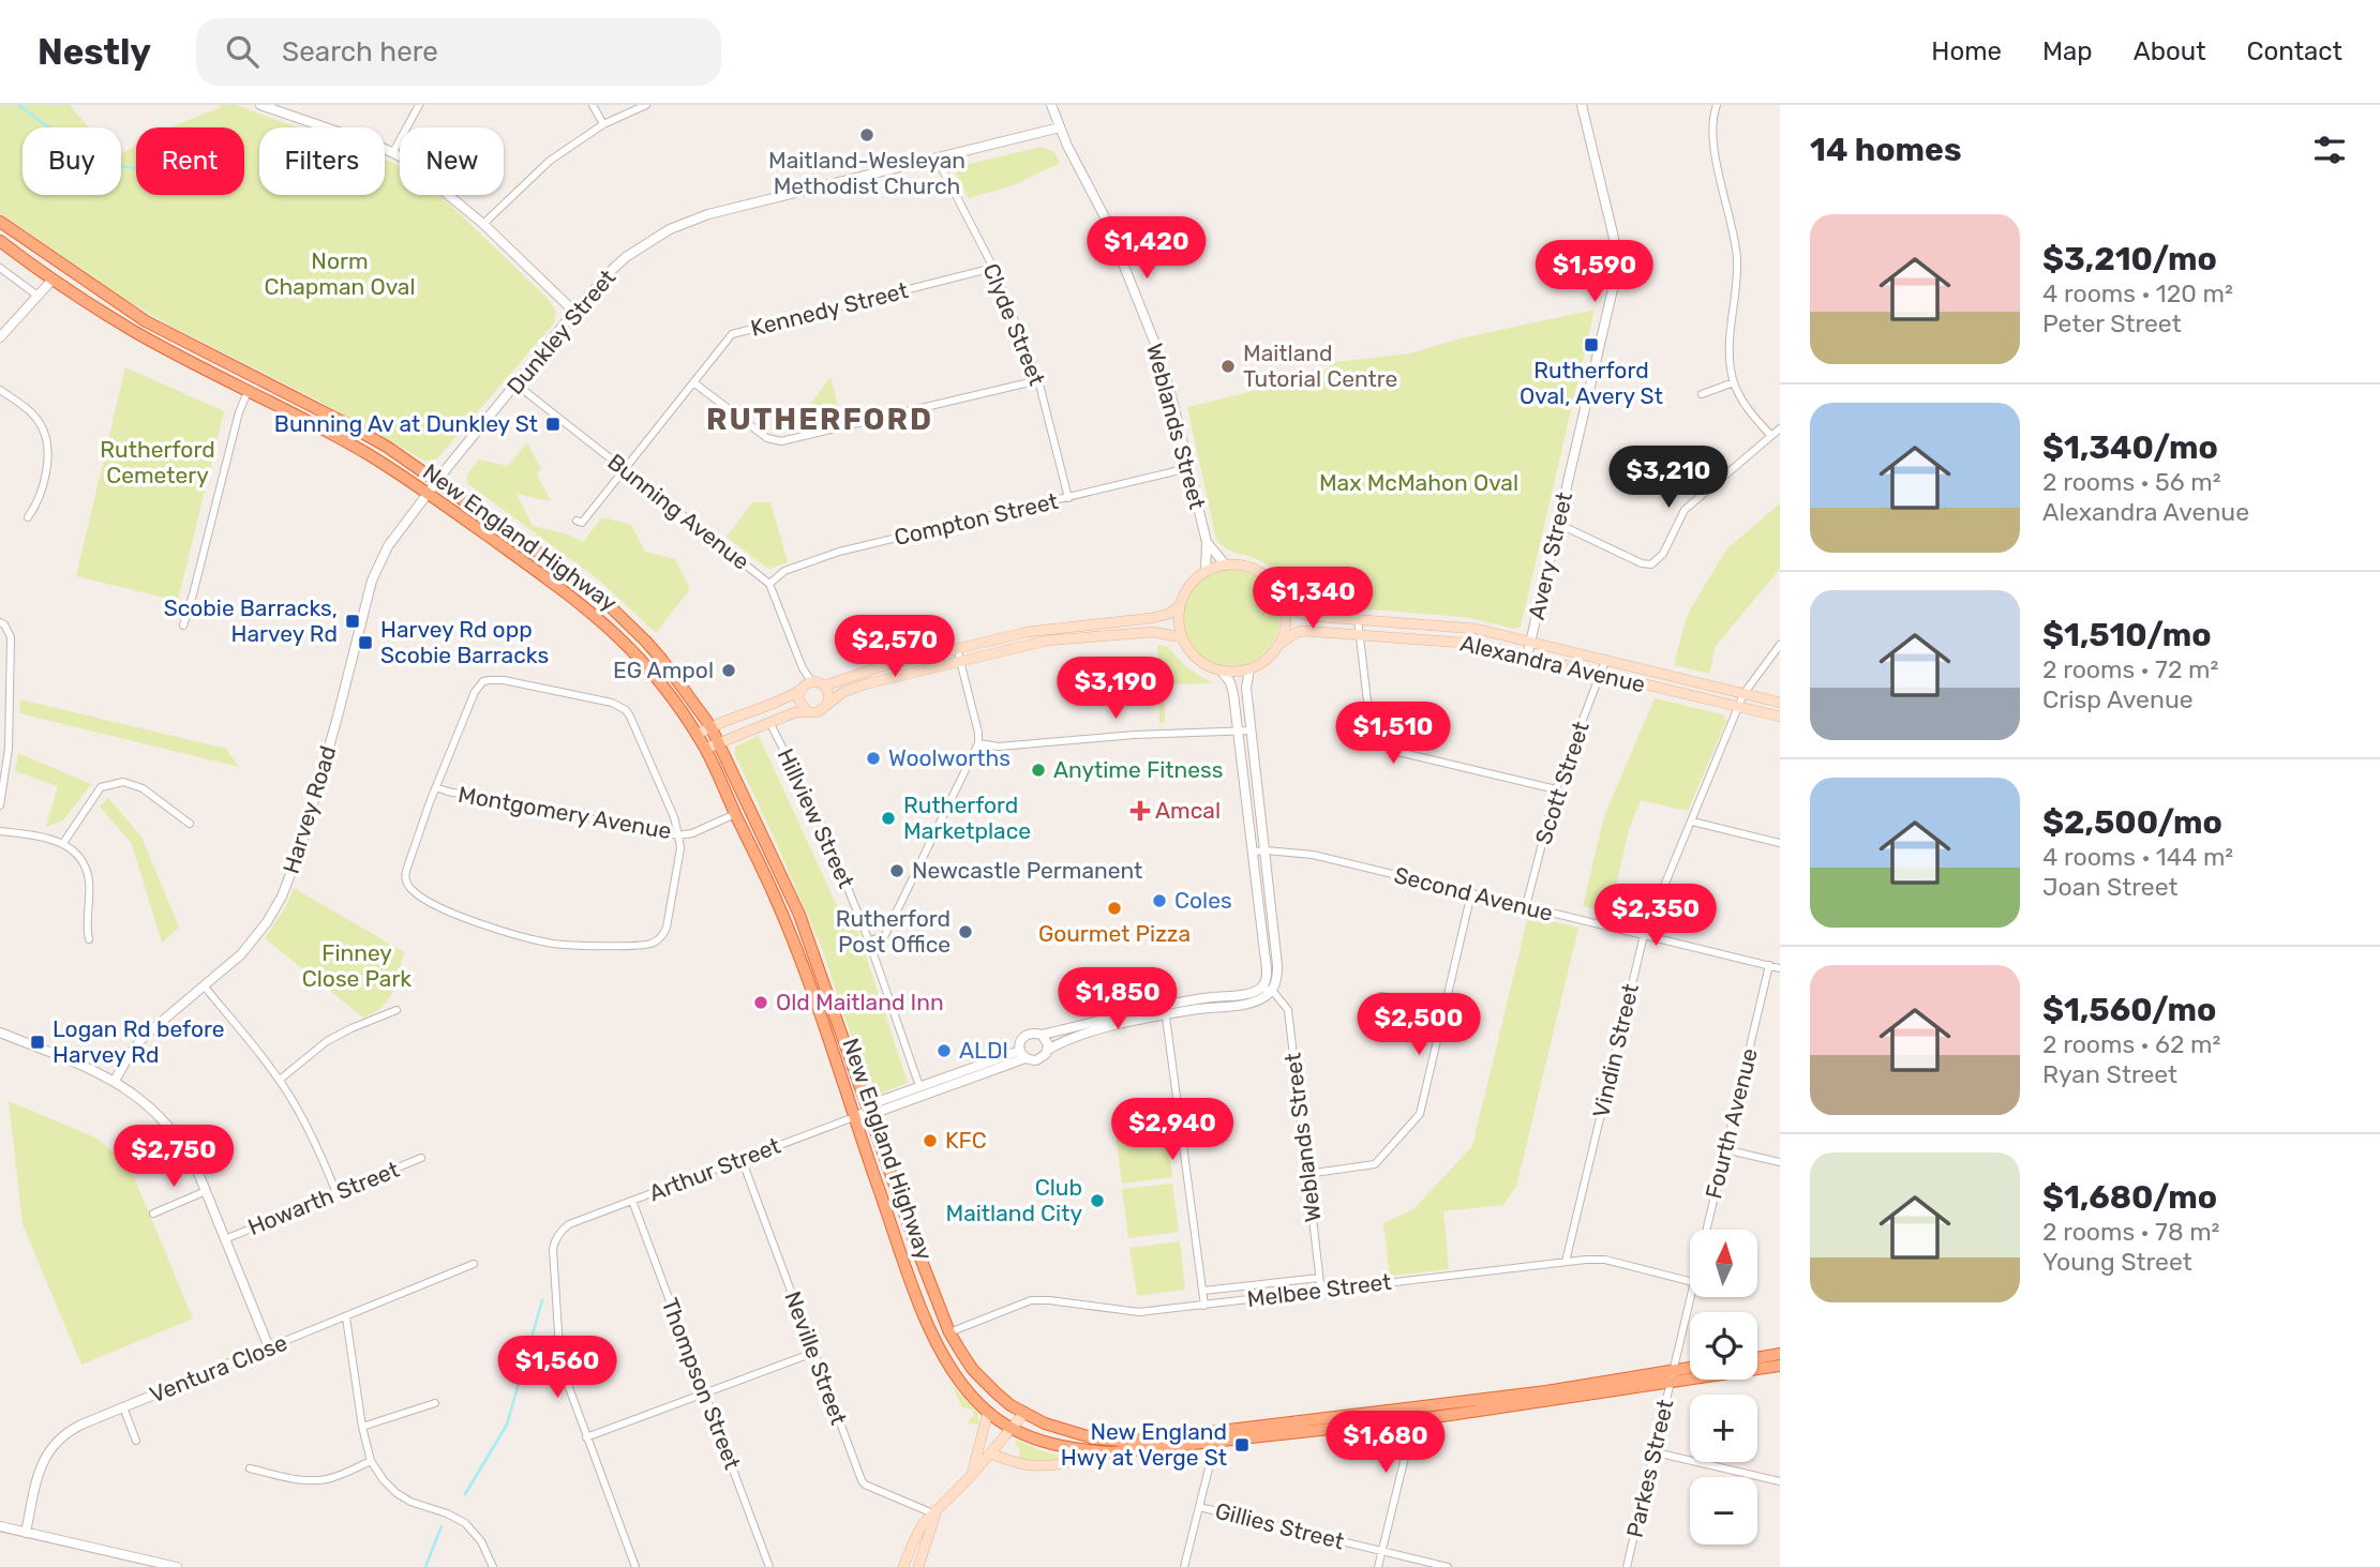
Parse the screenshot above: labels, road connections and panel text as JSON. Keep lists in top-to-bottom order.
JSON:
{
  "streets": {
    "highway": ["New England Highway"],
    "main road": ["Alexandra Avenue"],
    "street": [
      "Kennedy Street",
      "Clyde Street",
      "Dunkley Street",
      "Weblands Street",
      "Bunning Avenue",
      "Compton Street",
      "Avery Street",
      "Scott Street",
      "Harvey Road",
      "Montgomery Avenue",
      "Hillview Street",
      "Second Avenue",
      "Vindin Street",
      "Fourth Avenue",
      "Arthur Street",
      "Howarth Street",
      "Melbee Street",
      "Neville Street",
      "Ventura Close",
      "Thompson Street",
      "Parkes Street",
      "Gillies Street"
    ]
  },
  "crossings": [
    ["Kennedy Street", "Clyde Street"],
    ["Kennedy Street", "Bunning Avenue"],
    ["Clyde Street", "Dunkley Street"],
    ["Clyde Street", "Compton Street"],
    ["Dunkley Street", "Weblands Street"],
    ["Dunkley Street", "Bunning Avenue"],
    ["Dunkley Street", "New England Highway"],
    ["Dunkley Street", "Harvey Road"],
    ["Weblands Street", "Compton Street"],
    ["Weblands Street", "Alexandra Avenue"],
    ["Weblands Street", "Melbee Street"],
    ["Bunning Avenue", "Compton Street"],
    ["New England Highway", "Harvey Road"],
    ["New England Highway", "Montgomery Avenue"],
    ["New England Highway", "Fourth Avenue"],
    ["New England Highway", "Arthur Street"],
    ["New England Highway", "Melbee Street"],
    ["New England Highway", "Parkes Street"],
    ["Avery Street", "Alexandra Avenue"],
    ["Alexandra Avenue", "Scott Street"],
    ["Alexandra Avenue", "Vindin Street"],
    ["Scott Street", "Second Avenue"],
    ["Hillview Street", "Arthur Street"],
    ["Second Avenue", "Vindin Street"],
    ["Second Avenue", "Fourth Avenue"],
    ["Vindin Street", "Melbee Street"],
    ["Fourth Avenue", "Parkes Street"],
    ["Arthur Street", "Neville Street"],
    ["Arthur Street", "Thompson Street"]
  ],
  "districts": ["RUTHERFORD"],
  "parks": [
    "Norm Chapman Oval",
    "Rutherford Cemetery",
    "Max McMahon Oval",
    "Finney Close Park"
  ],
  "places": {
    "other": [
      "Maitland-Wesleyan Methodist Church",
      "Maitland Tutorial Centre",
      "EG Ampol",
      "Woolworths",
      "Anytime Fitness",
      "Rutherford Marketplace",
      "Newcastle Permanent",
      "Coles",
      "Gourmet Pizza",
      "Rutherford Post Office",
      "Old Maitland Inn",
      "ALDI",
      "KFC",
      "Club Maitland City"
    ],
    "transit": [
      "Rutherford Oval, Avery St",
      "Bunning Av at Dunkley St",
      "Scobie Barracks, Harvey Rd",
      "Harvey Rd opp Scobie Barracks",
      "Logan Rd before Harvey Rd",
      "New England Hwy at Verge St"
    ],
    "health": ["Amcal"]
  },
  "north": "top",
  "page": {
    "header": "Nestly",
    "search": "Search here",
    "nav": [
      "Home",
      "Map",
      "About",
      "Contact"
    ],
    "heading": "14 homes",
    "chip": [
      "Buy",
      "Rent",
      "Filters",
      "New"
    ],
    "list": [
      {
        "name": "$3,210/mo",
        "note": "4 rooms · 120 m² · Peter Street"
      },
      {
        "name": "$1,340/mo",
        "note": "2 rooms · 56 m² · Alexandra Avenue"
      },
      {
        "name": "$1,510/mo",
        "note": "2 rooms · 72 m² · Crisp Avenue"
      },
      {
        "name": "$2,500/mo",
        "note": "4 rooms · 144 m² · Joan Street"
      },
      {
        "name": "$1,560/mo",
        "note": "2 rooms · 62 m² · Ryan Street"
      },
      {
        "name": "$1,680/mo",
        "note": "2 rooms · 78 m² · Young Street"
      }
    ],
    "price": [
      "$1,420",
      "$1,590",
      "$3,210",
      "$1,340",
      "$2,570",
      "$3,190",
      "$1,510",
      "$2,350",
      "$1,850",
      "$2,500",
      "$2,940",
      "$2,750",
      "$1,560",
      "$1,680"
    ],
    "map_buttons": ["+", "−"]
  }
}
